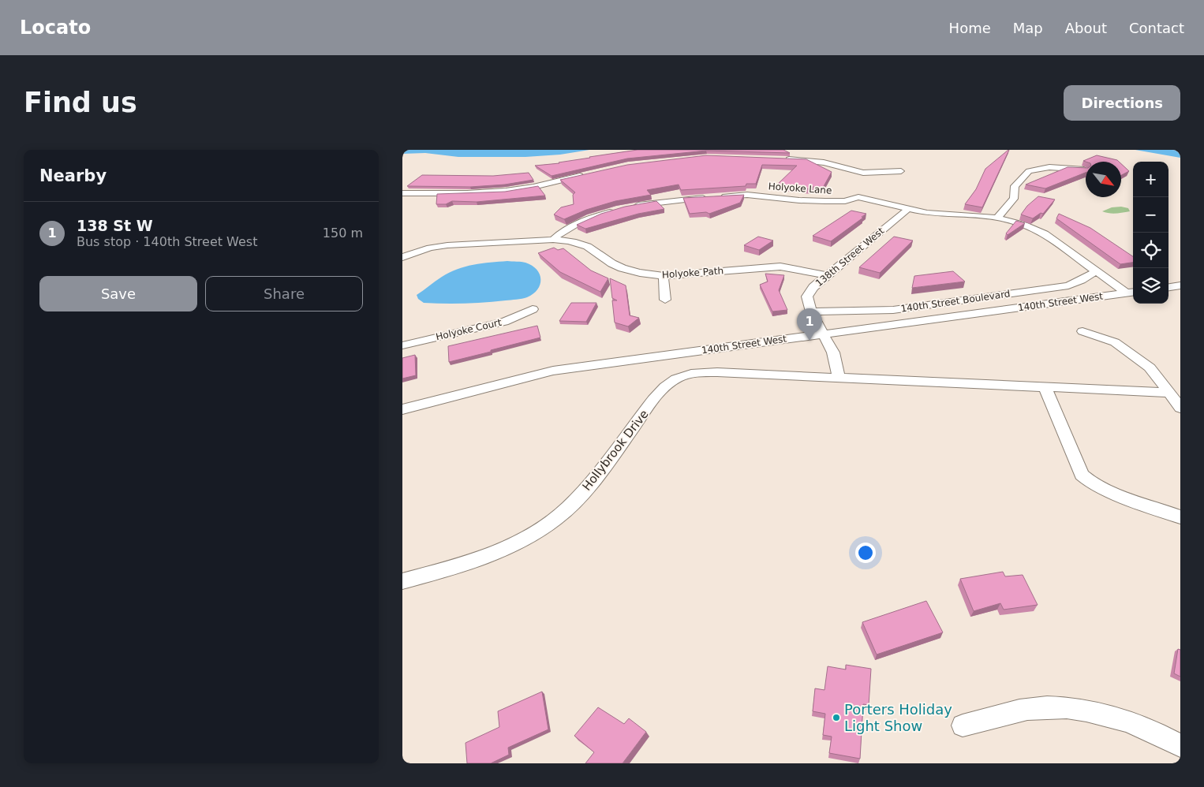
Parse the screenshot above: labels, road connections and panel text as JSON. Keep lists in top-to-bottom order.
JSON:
{
  "streets": {
    "street": [
      "Holyoke Lane",
      "138th Street West",
      "Holyoke Path",
      "140th Street Boulevard",
      "140th Street West",
      "Holyoke Court",
      "Hollybrook Drive"
    ]
  },
  "crossings": [
    ["Holyoke Lane", "138th Street West"],
    ["Holyoke Lane", "Holyoke Path"],
    ["Holyoke Lane", "140th Street Boulevard"],
    ["Holyoke Lane", "140th Street West"],
    ["138th Street West", "Holyoke Path"],
    ["138th Street West", "140th Street Boulevard"],
    ["138th Street West", "140th Street West"]
  ],
  "places": ["Porters Holiday Light Show"],
  "north": "bottom right",
  "page": {
    "header": "Locato",
    "nav": [
      "Home",
      "Map",
      "About",
      "Contact"
    ],
    "buttons": [
      "Directions",
      ["Save", "Share"]
    ],
    "title": "Find us",
    "heading": "Nearby",
    "map_buttons": ["+", "−"],
    "list": [
      {
        "mark": "1",
        "name": "138 St W",
        "note": "Bus stop · 140th Street West",
        "value": "150 m"
      }
    ],
    "pins": "1"
  }
}
